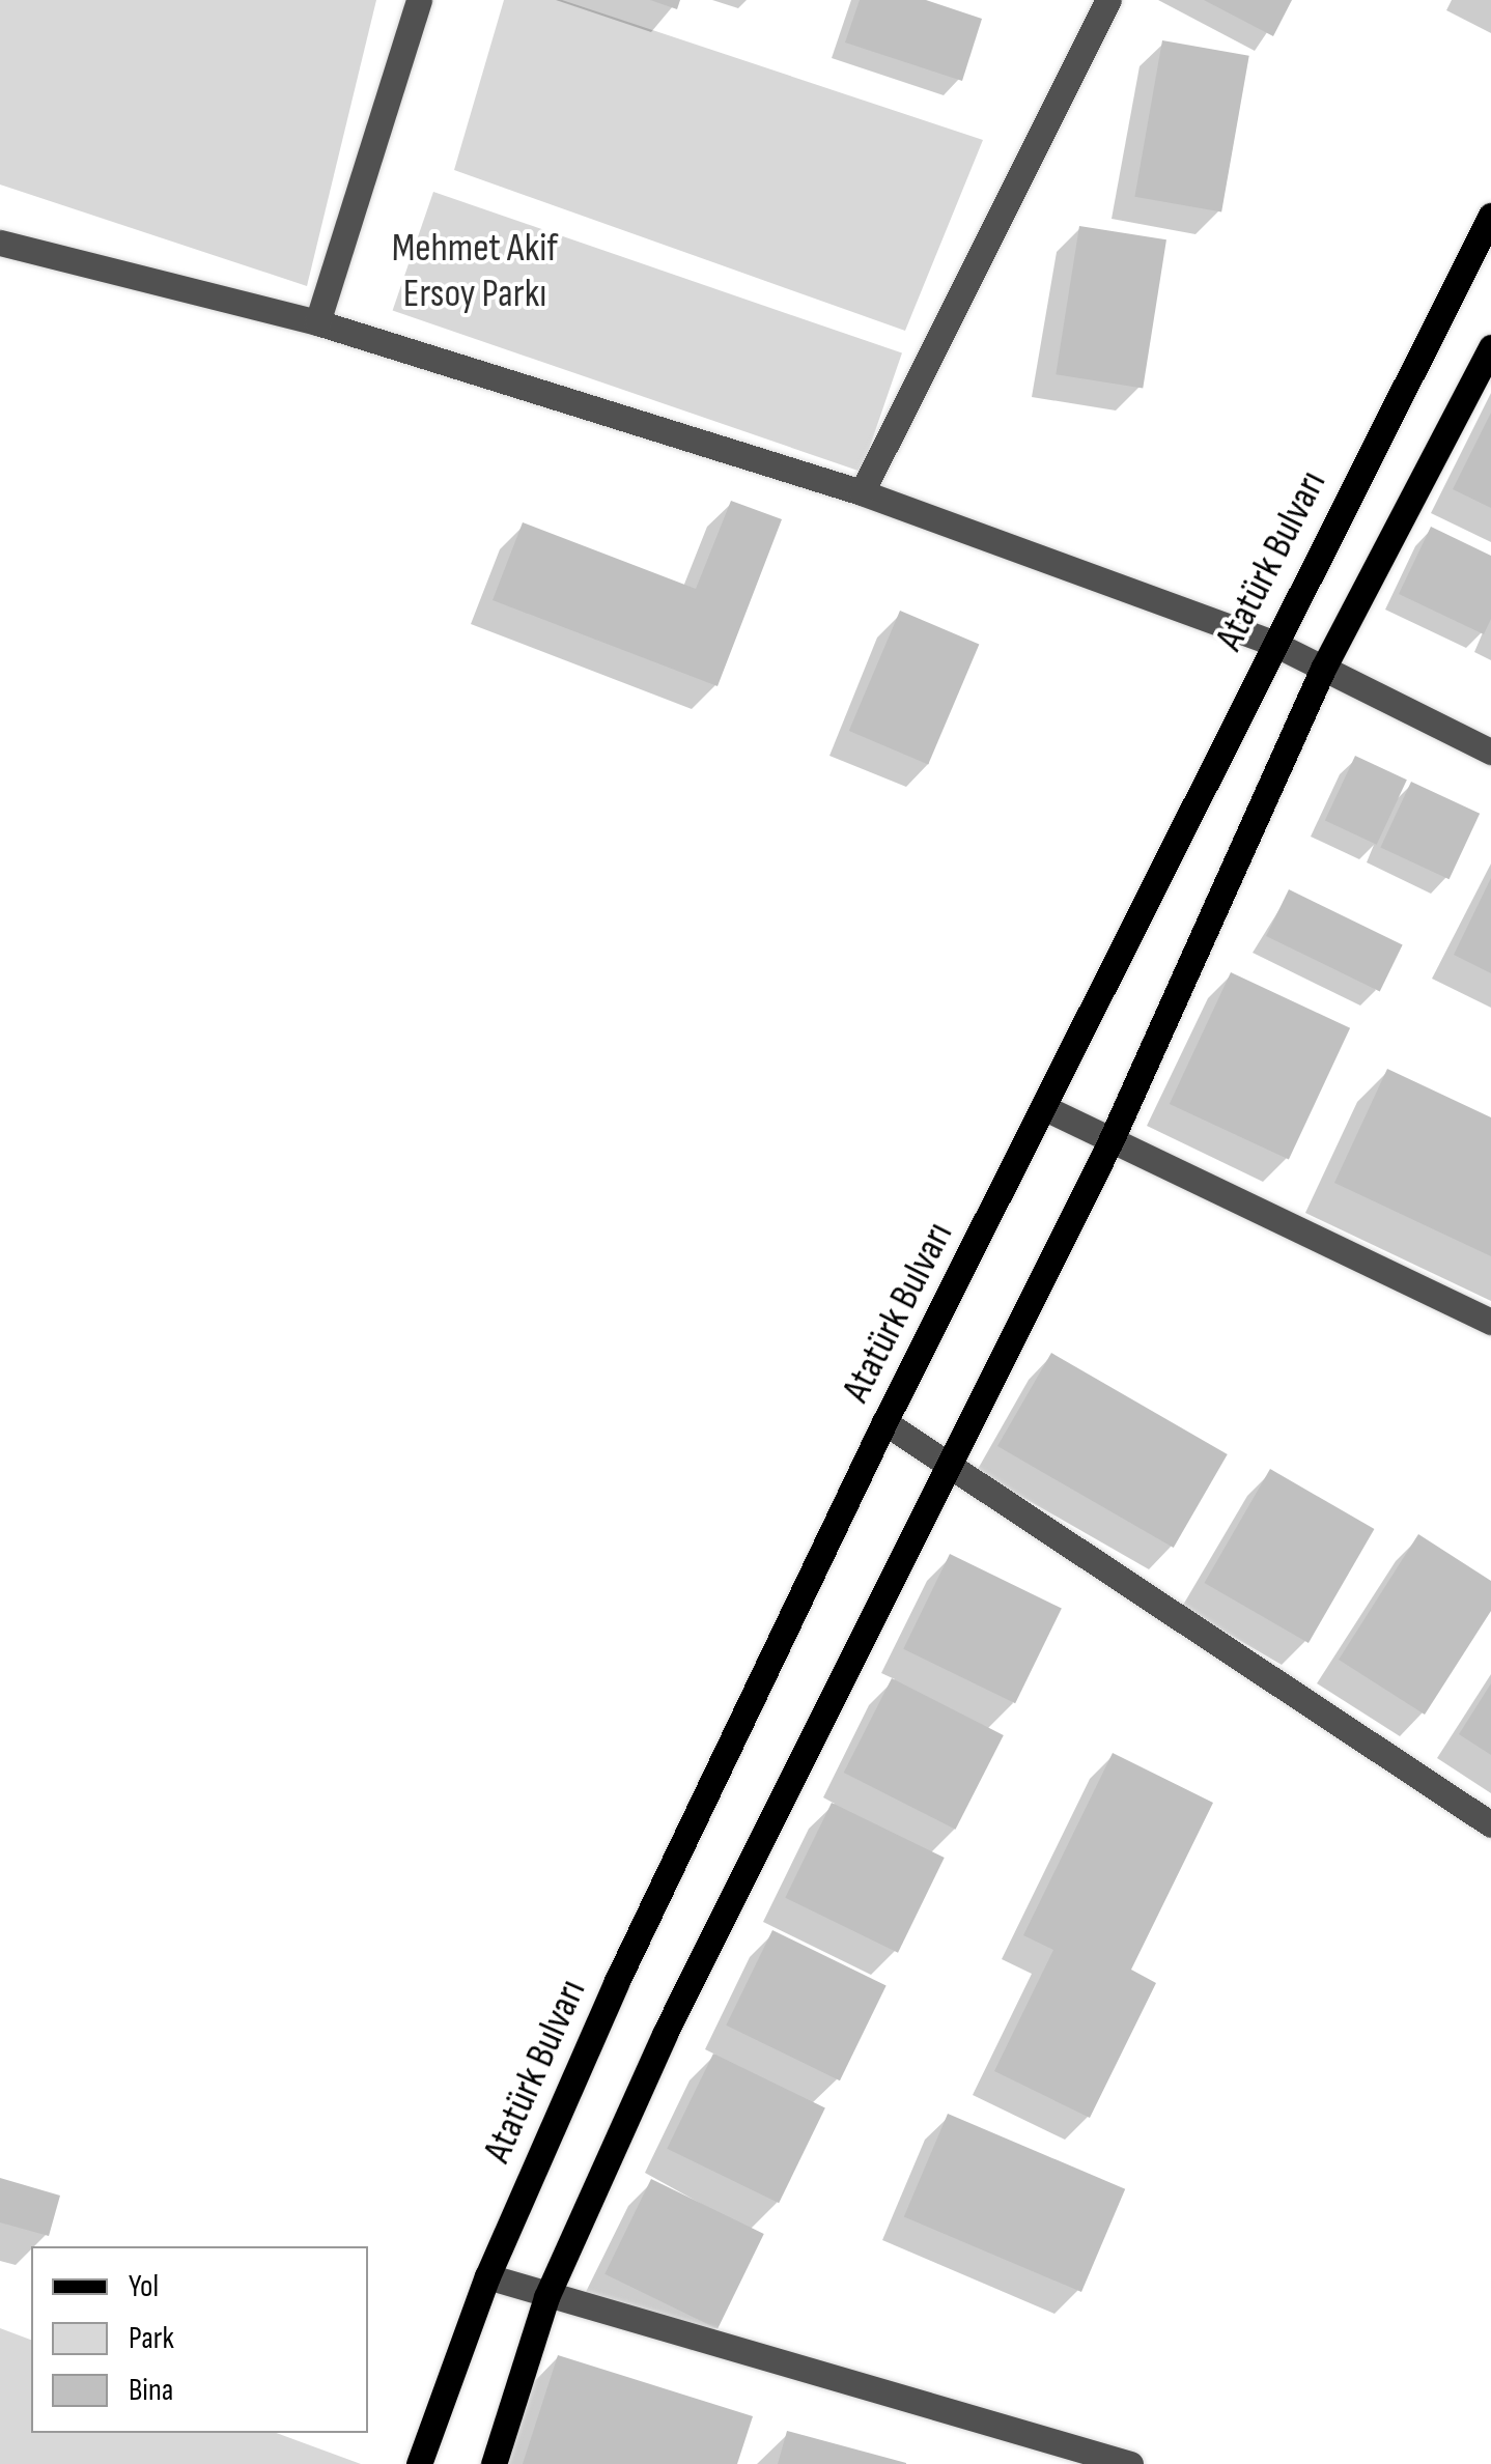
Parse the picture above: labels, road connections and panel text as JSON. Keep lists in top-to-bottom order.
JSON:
{
  "streets": {
    "main road": ["Atatürk Bulvarı"]
  },
  "parks": ["Mehmet Akif Ersoy Parkı"],
  "legend": ["Yol", "Park", "Bina"]
}
